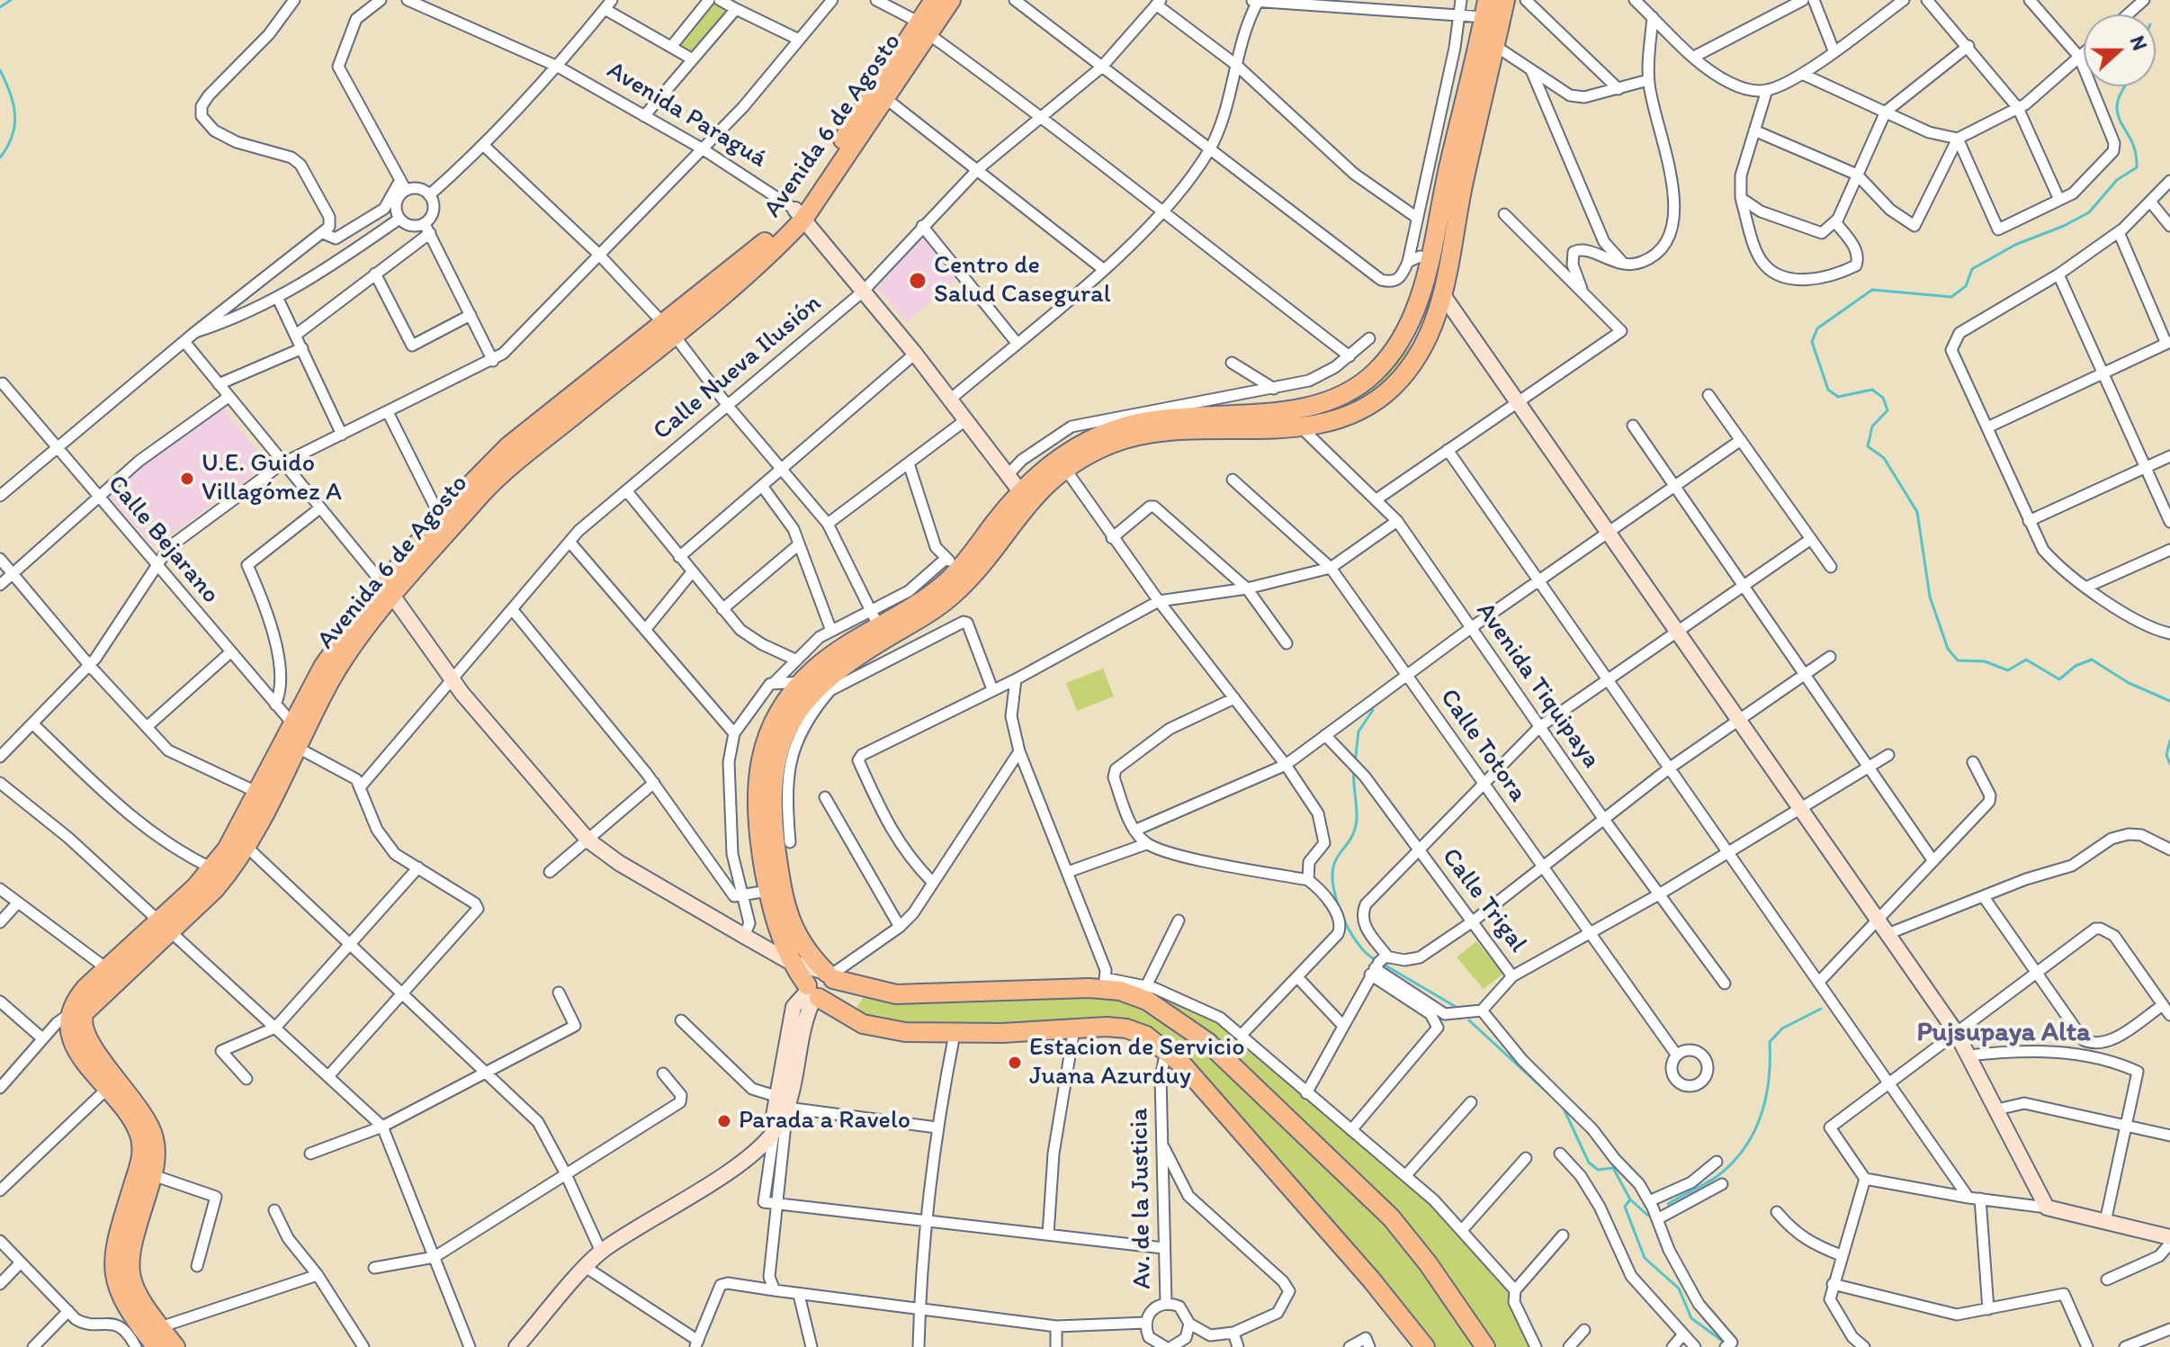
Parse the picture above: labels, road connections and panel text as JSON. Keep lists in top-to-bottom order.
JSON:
{
  "streets": {
    "highway": ["Avenida 6 de Agosto"],
    "street": [
      "Avenida Paraguá",
      "Calle Nueva Ilusión",
      "Calle Bejarano",
      "Avenida Tiquipaya",
      "Calle Totora",
      "Calle Trigal",
      "Av. de la Justicia"
    ]
  },
  "crossings": [
    ["Avenida Paraguá", "Avenida 6 de Agosto"],
    ["Avenida Paraguá", "Calle Nueva Ilusión"],
    ["Avenida 6 de Agosto", "Calle Bejarano"]
  ],
  "districts": ["Pujsupaya Alta"],
  "places": [
    "Centro de Salud Casegural",
    "U.E. Guido Villagómez A",
    "Estacion de Servicio Juana Azurduy",
    "Parada a Ravelo"
  ],
  "north": "right"
}
